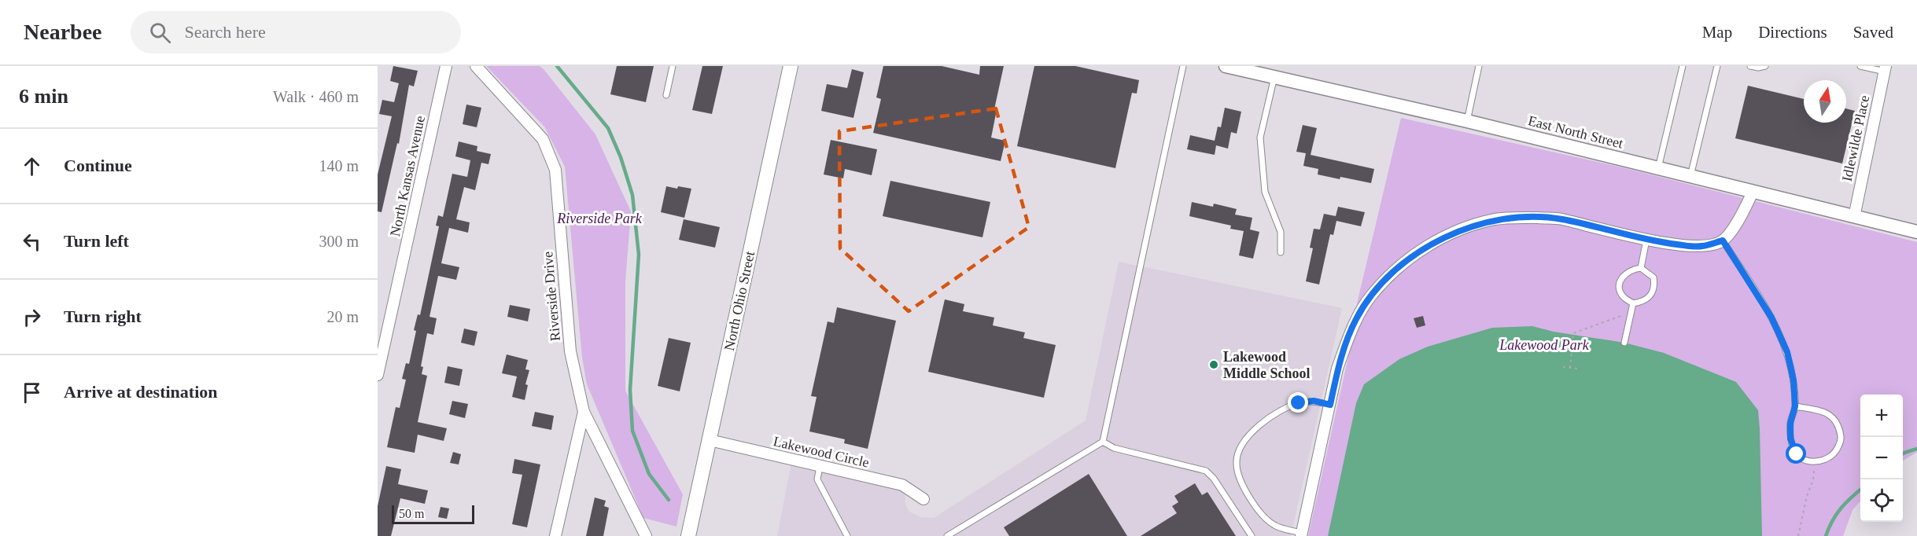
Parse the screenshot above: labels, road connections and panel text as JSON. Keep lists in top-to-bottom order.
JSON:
{
  "streets": {
    "main road": ["North Ohio Street"],
    "street": [
      "East North Street",
      "Idlewilde Place",
      "North Kansas Avenue",
      "Riverside Drive",
      "Lakewood Circle"
    ]
  },
  "crossings": [
    ["East North Street", "Idlewilde Place"],
    ["North Ohio Street", "Lakewood Circle"]
  ],
  "parks": ["Riverside Park", "Lakewood Park"],
  "places": ["Lakewood Middle School"],
  "scale_bar": "50 m",
  "north": "top",
  "page": {
    "header": "Nearbee",
    "search": "Search here",
    "nav": ["Map", "Directions", "Saved"],
    "heading": ["6 min", "Walk · 460 m"],
    "list": [
      ["Continue", "140 m"],
      ["Turn left", "300 m"],
      ["Turn right", "20 m"],
      "Arrive at destination"
    ],
    "map_buttons": ["+", "−"],
    "scale": "50 m"
  }
}
